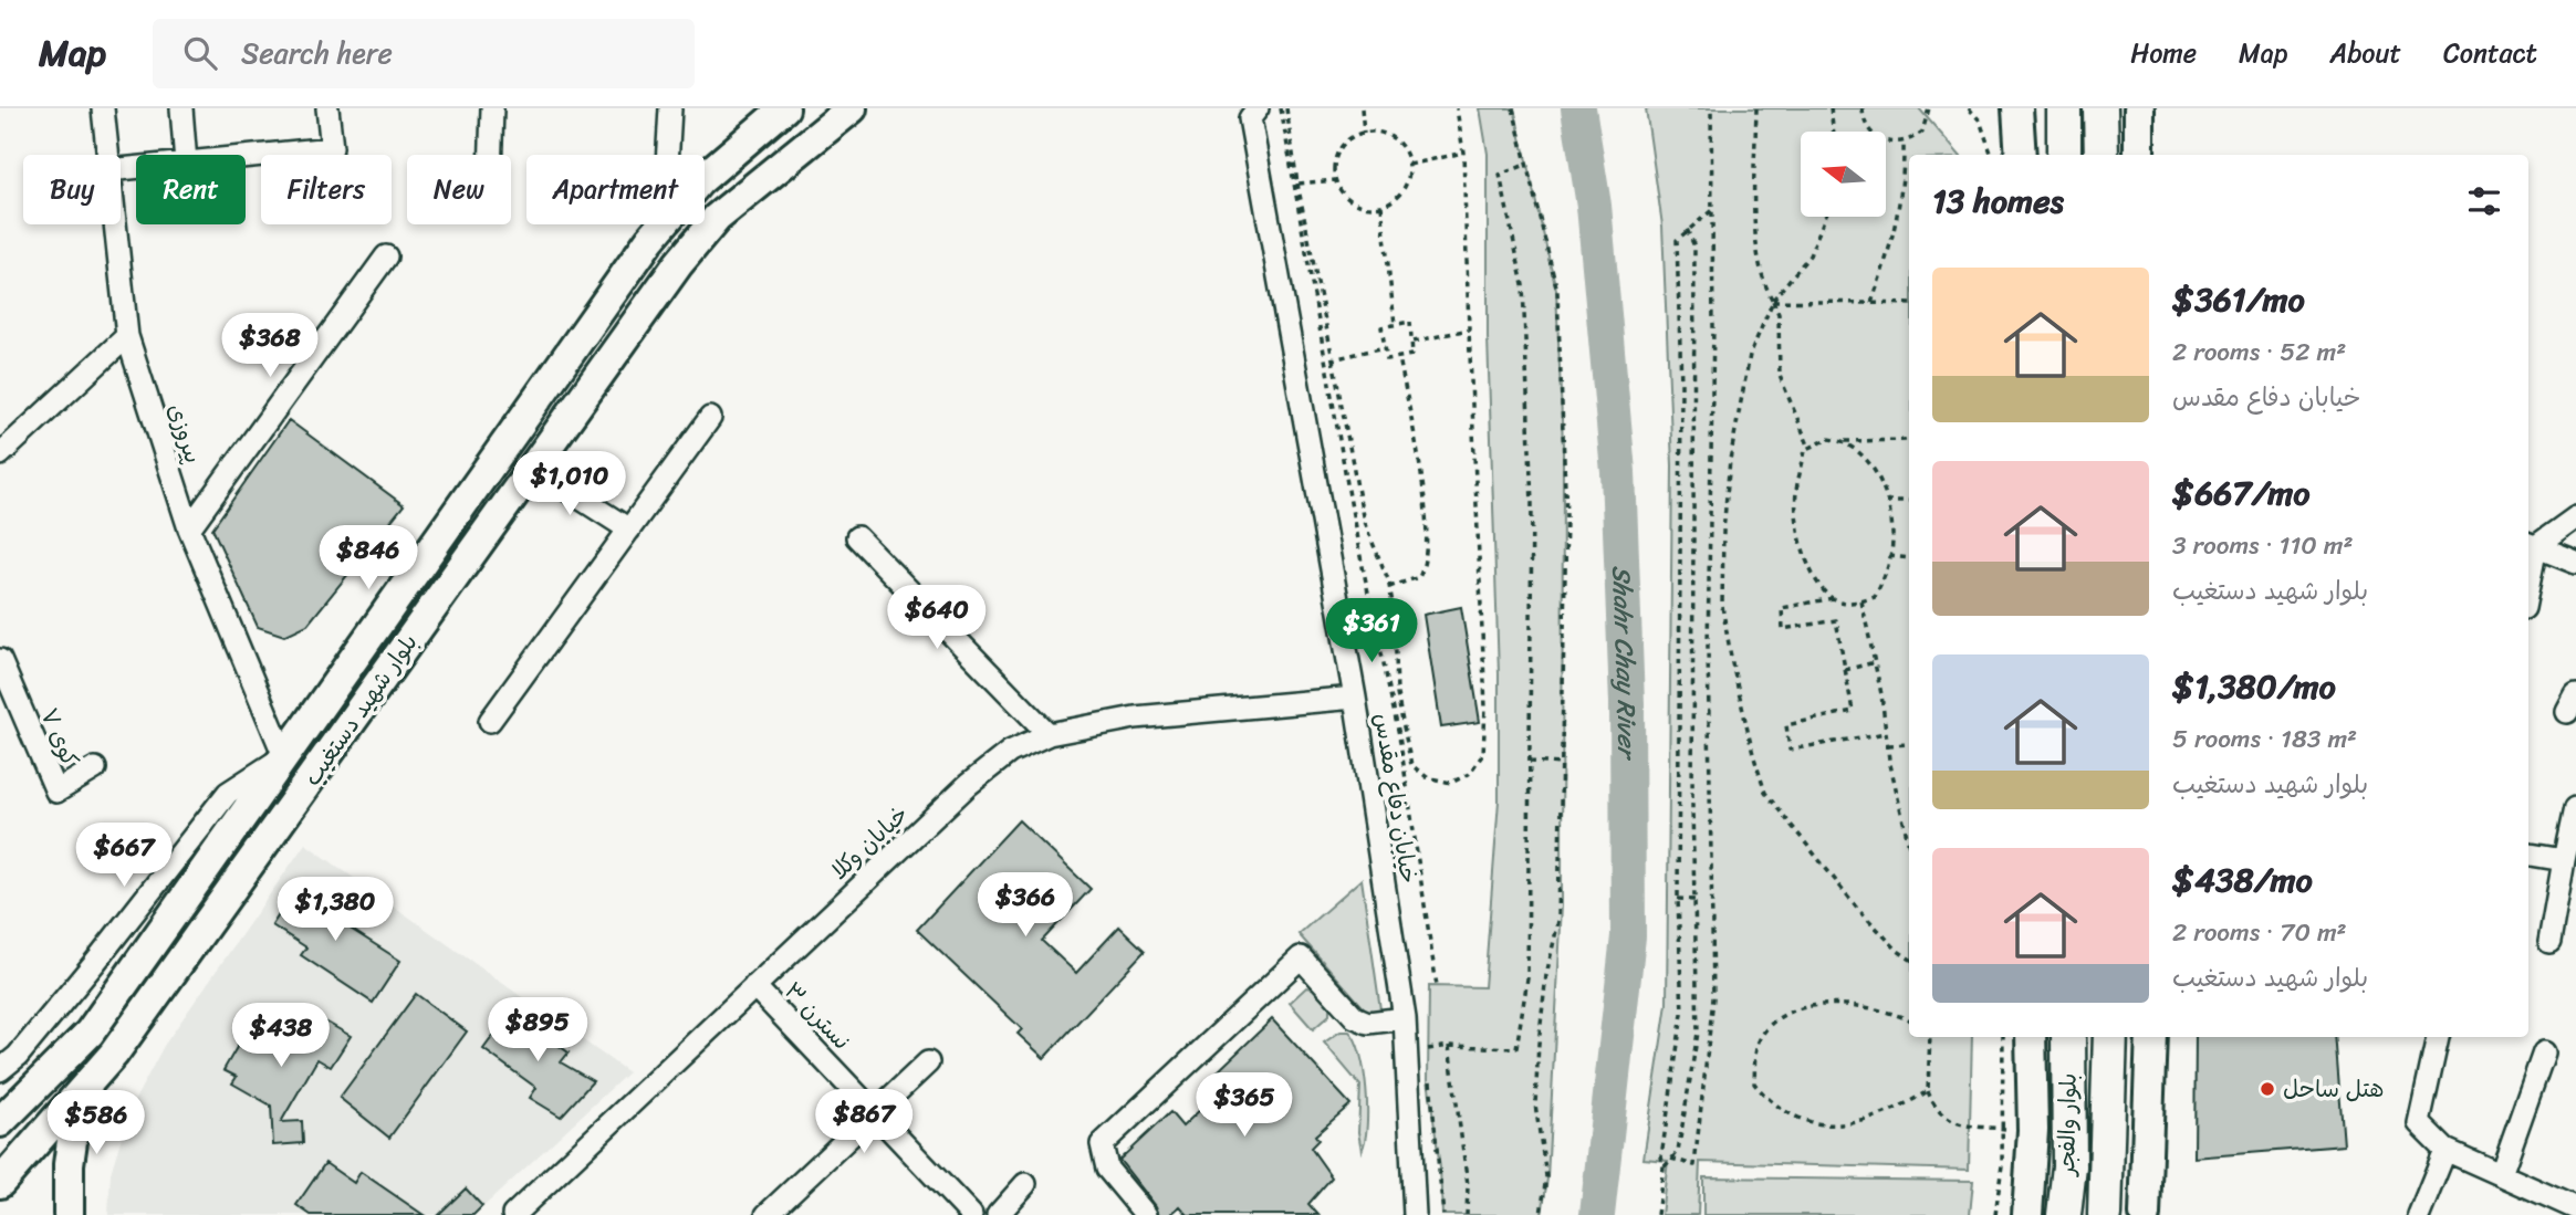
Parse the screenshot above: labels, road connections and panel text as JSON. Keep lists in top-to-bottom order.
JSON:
{
  "streets": {
    "highway": ["بلوار والفجر"],
    "main road": ["بلوار شهید دستغیب"],
    "street": [
      "پیروزی",
      "کوی ۷",
      "خیابان دفاع مقدس",
      "خیابان وکلا",
      "نسترن ۳"
    ]
  },
  "crossings": [
    ["پیروزی", "بلوار شهید دستغیب"],
    ["خیابان دفاع مقدس", "خیابان وکلا"],
    ["خیابان وکلا", "نسترن ۳"]
  ],
  "water": ["Shahr Chay River"],
  "places": ["هتل ساحل"],
  "north": "left",
  "page": {
    "header": "Map",
    "search": "Search here",
    "nav": [
      "Home",
      "Map",
      "About",
      "Contact"
    ],
    "chip": [
      "Buy",
      "Rent",
      "Filters",
      "New",
      "Apartment"
    ],
    "heading": "13 homes",
    "list": [
      {
        "name": "$361/mo",
        "note": "2 rooms · 52 m² · خیابان دفاع مقدس"
      },
      {
        "name": "$667/mo",
        "note": "3 rooms · 110 m² · بلوار شهید دستغیب"
      },
      {
        "name": "$1,380/mo",
        "note": "5 rooms · 183 m² · بلوار شهید دستغیب"
      },
      {
        "name": "$438/mo",
        "note": "2 rooms · 70 m² · بلوار شهید دستغیب"
      }
    ],
    "price": [
      "$368",
      "$1,010",
      "$846",
      "$640",
      "$361",
      "$667",
      "$366",
      "$1,380",
      "$895",
      "$438",
      "$365",
      "$867",
      "$586"
    ]
  }
}
